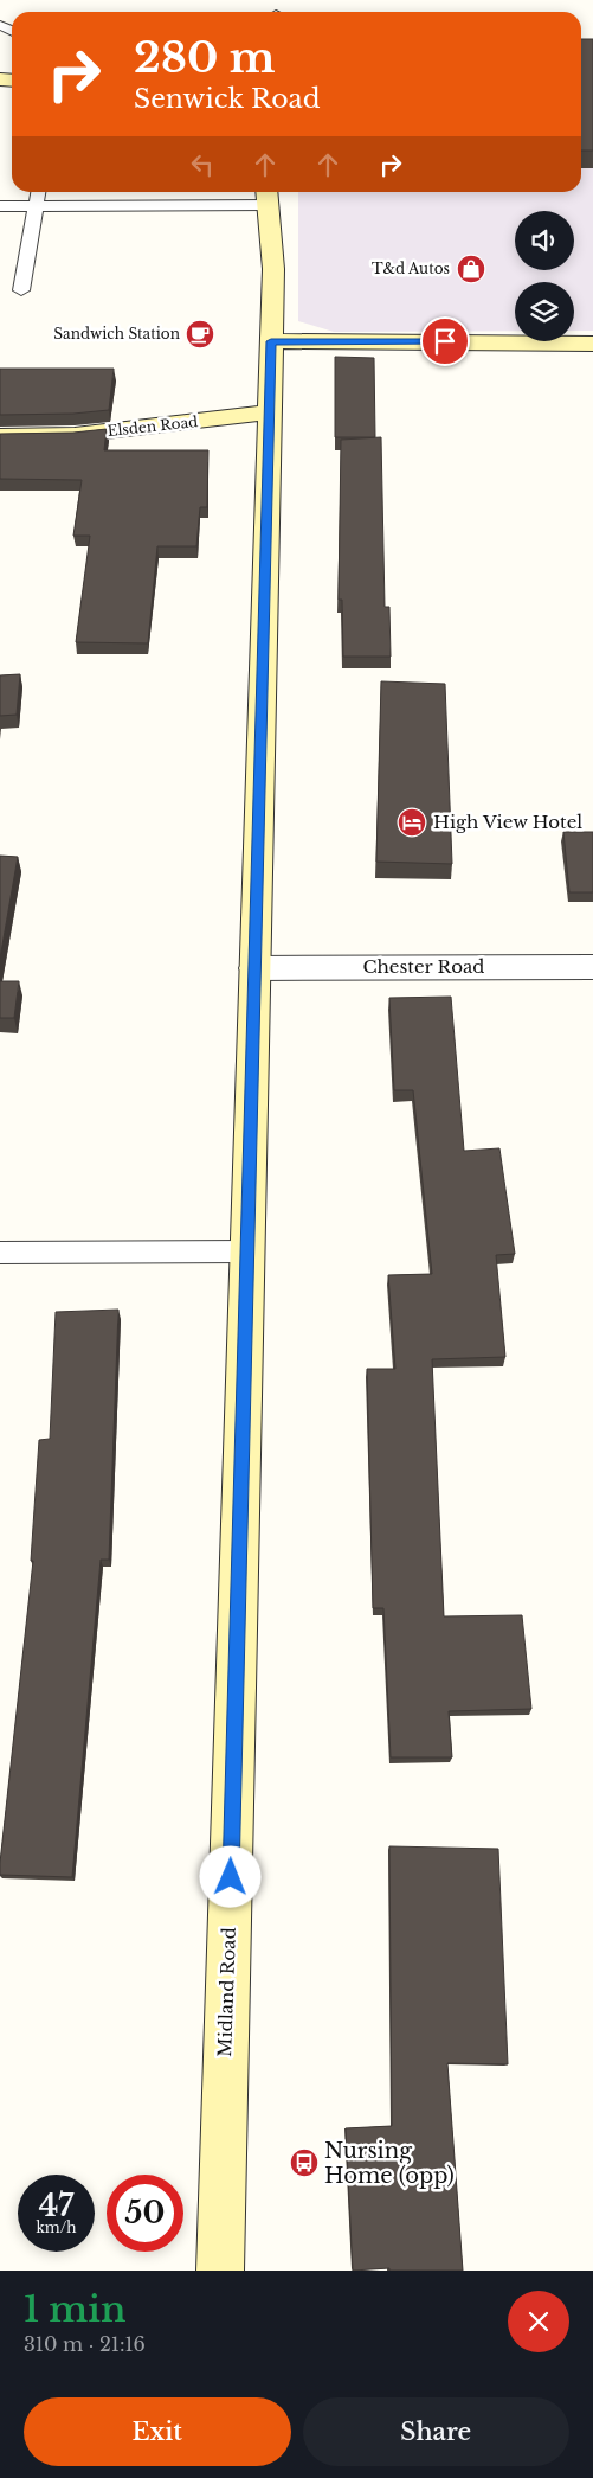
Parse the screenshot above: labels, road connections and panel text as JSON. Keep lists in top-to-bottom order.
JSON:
{
  "streets": {
    "main road": ["Elsden Road", "Midland Road"],
    "street": ["Chester Road"]
  },
  "crossings": [
    ["Elsden Road", "Midland Road"],
    ["Chester Road", "Midland Road"]
  ],
  "places": {
    "shop": ["T&d Autos"],
    "cafe": ["Sandwich Station"],
    "hotel": ["High View Hotel"],
    "bus stop": ["Nursing Home (opp)"]
  },
  "page": {
    "turn": ["280 m", "Senwick Road"],
    "speed": "47 km/h",
    "limit": "50",
    "heading": ["1 min", "310 m · 21:16"],
    "buttons": ["Exit", "Share"]
  }
}
